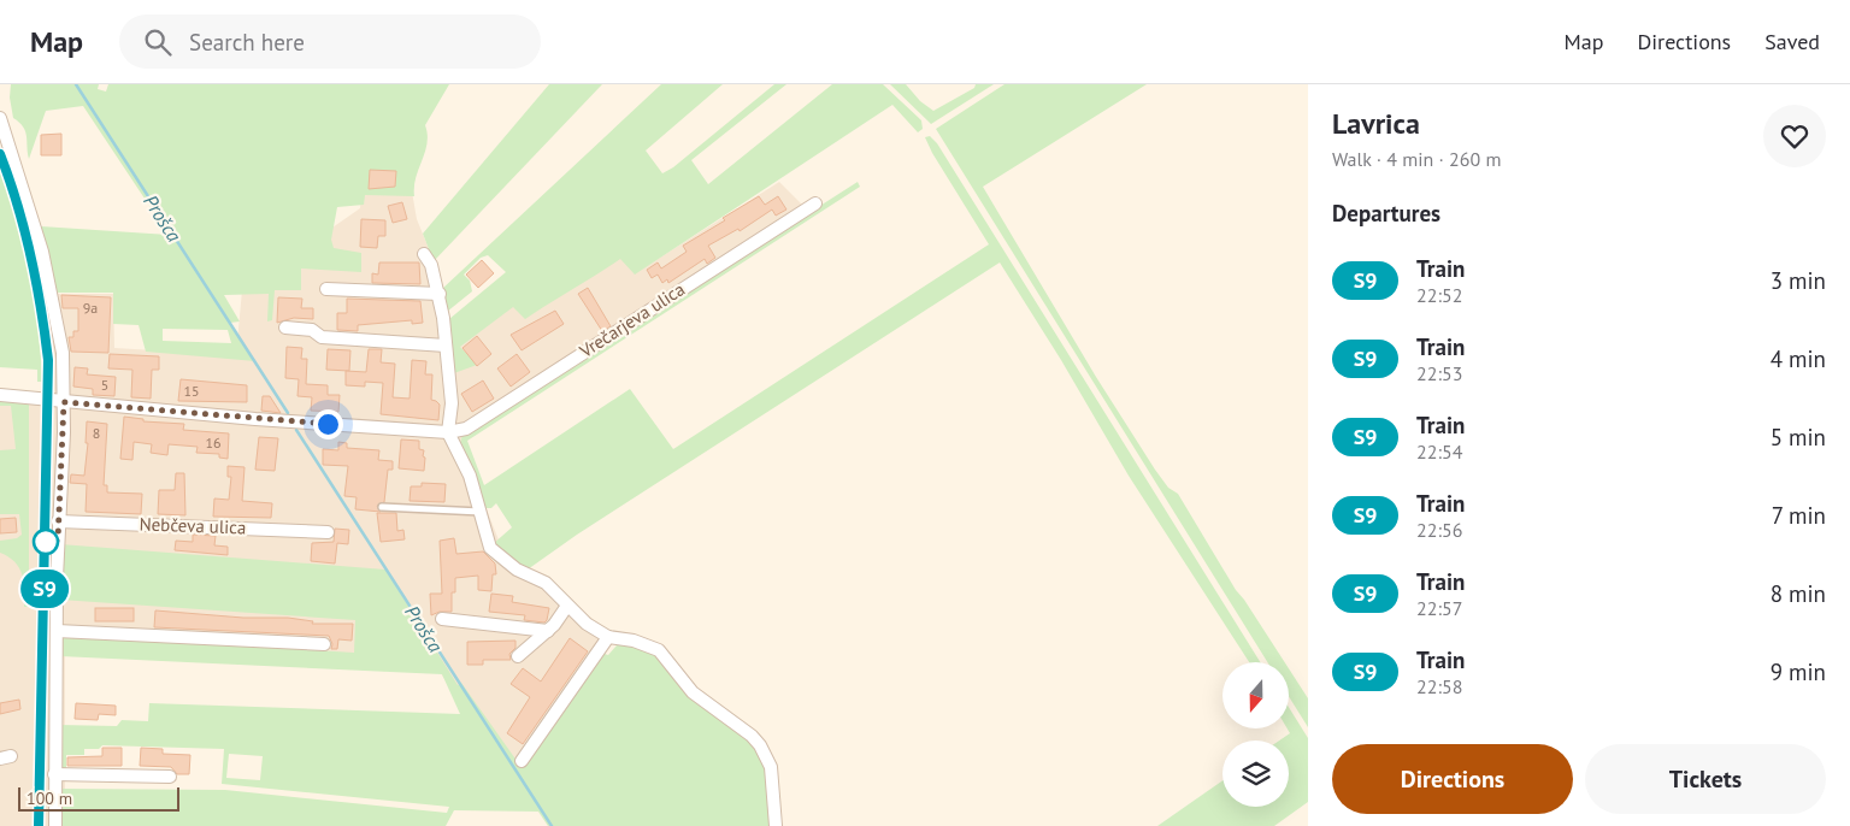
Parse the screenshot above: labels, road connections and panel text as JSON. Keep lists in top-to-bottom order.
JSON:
{
  "streets": {
    "street": ["Vrečarjeva ulica", "Nebčeva ulica"]
  },
  "water": ["Prošca"],
  "house_numbers": [
    "9a",
    "5",
    "15",
    "8",
    "16"
  ],
  "scale_bar": "100 m",
  "north": "bottom",
  "page": {
    "header": "Map",
    "search": "Search here",
    "nav": ["Map", "Directions", "Saved"],
    "on_map": "S9",
    "heading": [
      ["Lavrica", "Walk · 4 min · 260 m"],
      "Departures"
    ],
    "list": [
      {
        "mark": "S9",
        "name": "Train",
        "note": "22:52",
        "value": "3 min"
      },
      {
        "mark": "S9",
        "name": "Train",
        "note": "22:53",
        "value": "4 min"
      },
      {
        "mark": "S9",
        "name": "Train",
        "note": "22:54",
        "value": "5 min"
      },
      {
        "mark": "S9",
        "name": "Train",
        "note": "22:56",
        "value": "7 min"
      },
      {
        "mark": "S9",
        "name": "Train",
        "note": "22:57",
        "value": "8 min"
      },
      {
        "mark": "S9",
        "name": "Train",
        "note": "22:58",
        "value": "9 min"
      }
    ],
    "buttons": ["Directions", "Tickets"],
    "scale": "100 m"
  }
}
